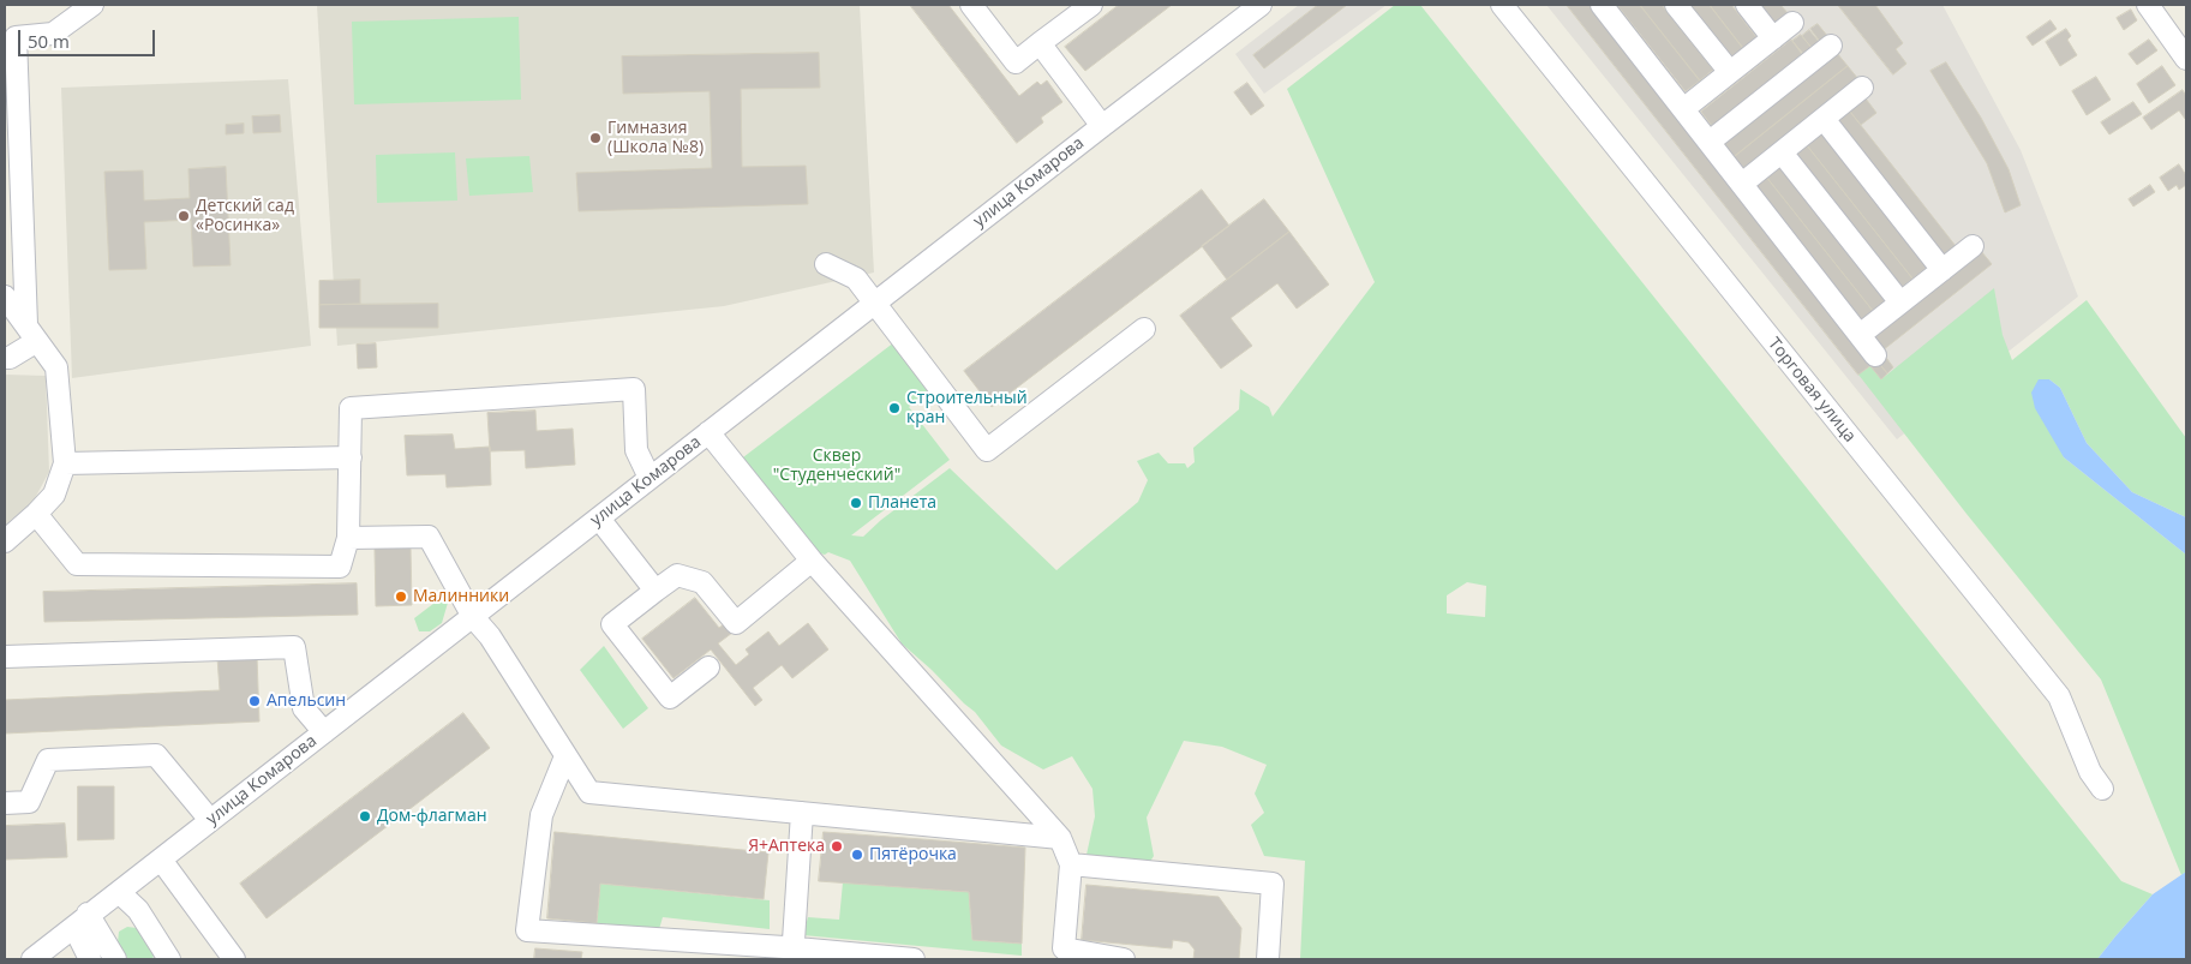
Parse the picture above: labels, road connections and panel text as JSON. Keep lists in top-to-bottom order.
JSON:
{
  "streets": {
    "street": ["улица Комарова", "Торговая улица"]
  },
  "parks": ["Сквер \"Студенческий\""],
  "places": [
    "Гимназия (Школа №8)",
    "Детский сад «Росинка»",
    "Строительный кран",
    "Планета",
    "Малинники",
    "Апельсин",
    "Дом-флагман",
    "Я+Аптека",
    "Пятёрочка"
  ],
  "scale_bar": "50 m"
}
